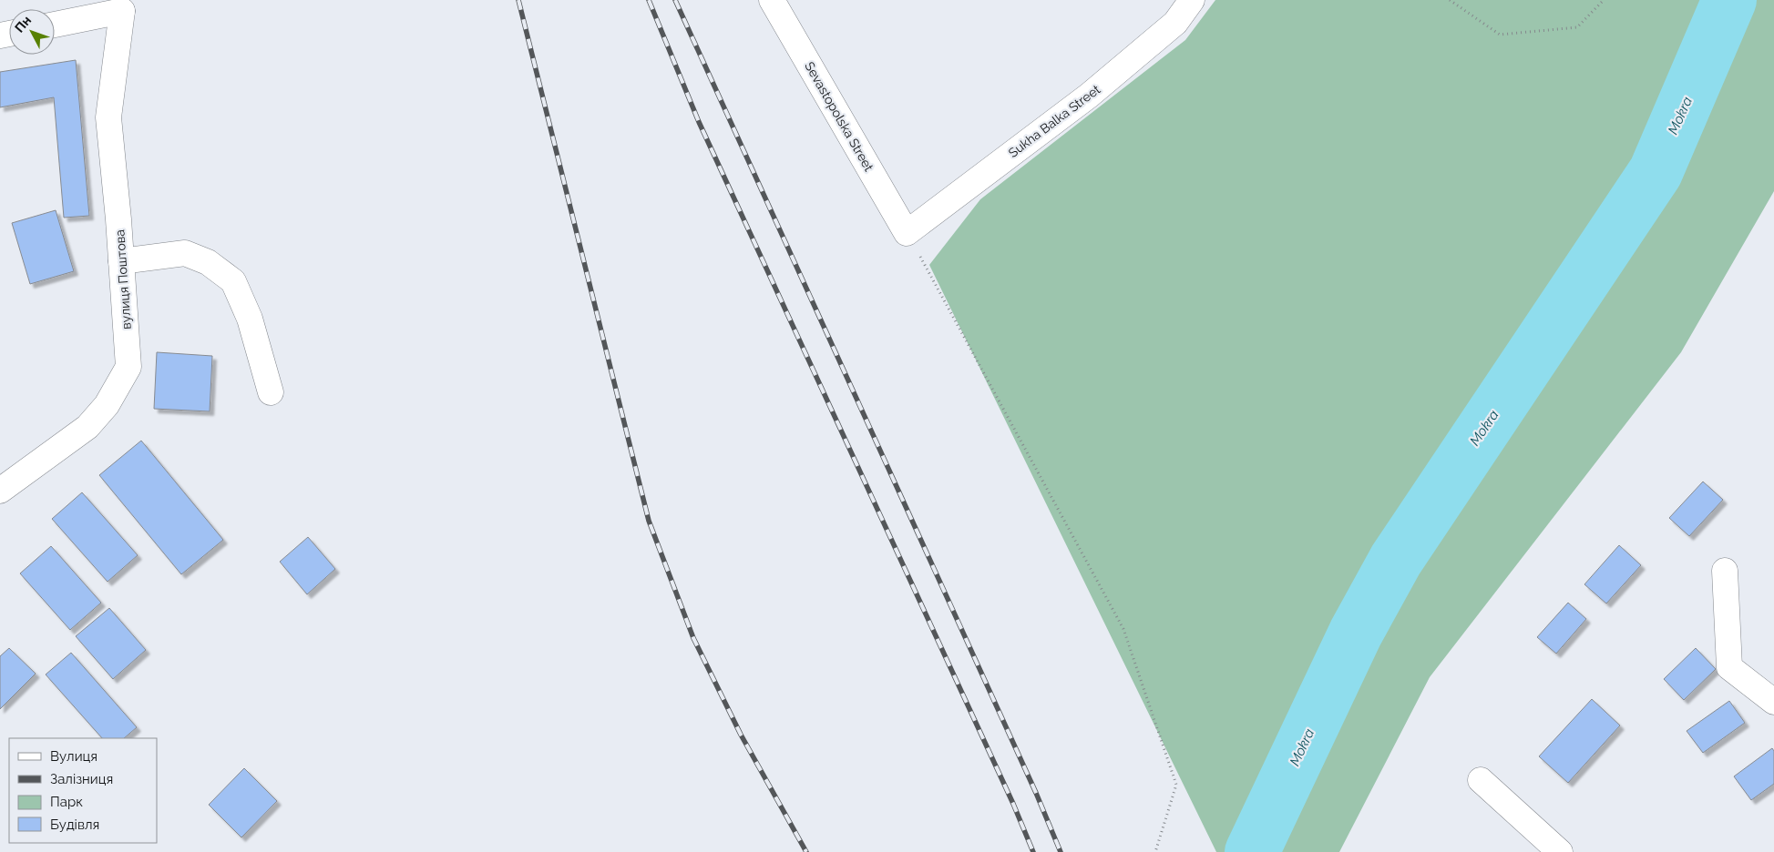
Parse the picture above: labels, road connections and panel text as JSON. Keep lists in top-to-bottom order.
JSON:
{
  "streets": {
    "street": ["Sevastopolska Street", "Sukha Balka Street", "вулиця Поштова"]
  },
  "crossings": [
    ["Sevastopolska Street", "Sukha Balka Street"]
  ],
  "water": ["Mokra"],
  "legend": [
    "Вулиця",
    "Залізниця",
    "Парк",
    "Будівля"
  ],
  "north": "top left"
}
